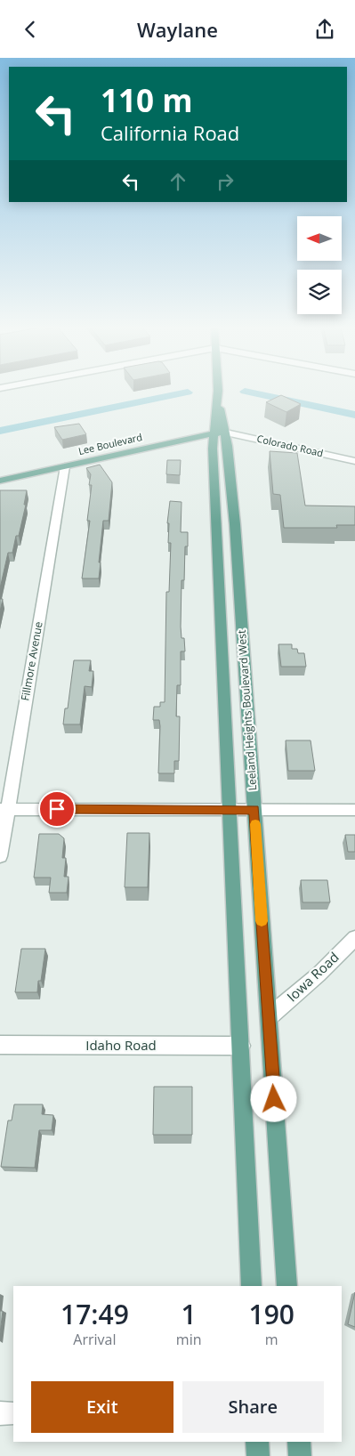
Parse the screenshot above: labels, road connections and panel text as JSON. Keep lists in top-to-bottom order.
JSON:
{
  "streets": {
    "main road": ["Lee Boulevard", "Leeland Heights Boulevard West"],
    "street": [
      "Colorado Road",
      "Fillmore Avenue",
      "Iowa Road",
      "Idaho Road"
    ]
  },
  "crossings": [
    ["Lee Boulevard", "Colorado Road"],
    ["Lee Boulevard", "Fillmore Avenue"],
    ["Lee Boulevard", "Leeland Heights Boulevard West"],
    ["Colorado Road", "Leeland Heights Boulevard West"],
    ["Leeland Heights Boulevard West", "Iowa Road"],
    ["Leeland Heights Boulevard West", "Idaho Road"]
  ],
  "north": "left",
  "page": {
    "header": "Waylane",
    "turn": ["110 m", "California Road"],
    "eta": [
      "17:49",
      "Arrival",
      "1",
      "min",
      "190",
      "m"
    ],
    "buttons": ["Exit", "Share"]
  }
}
